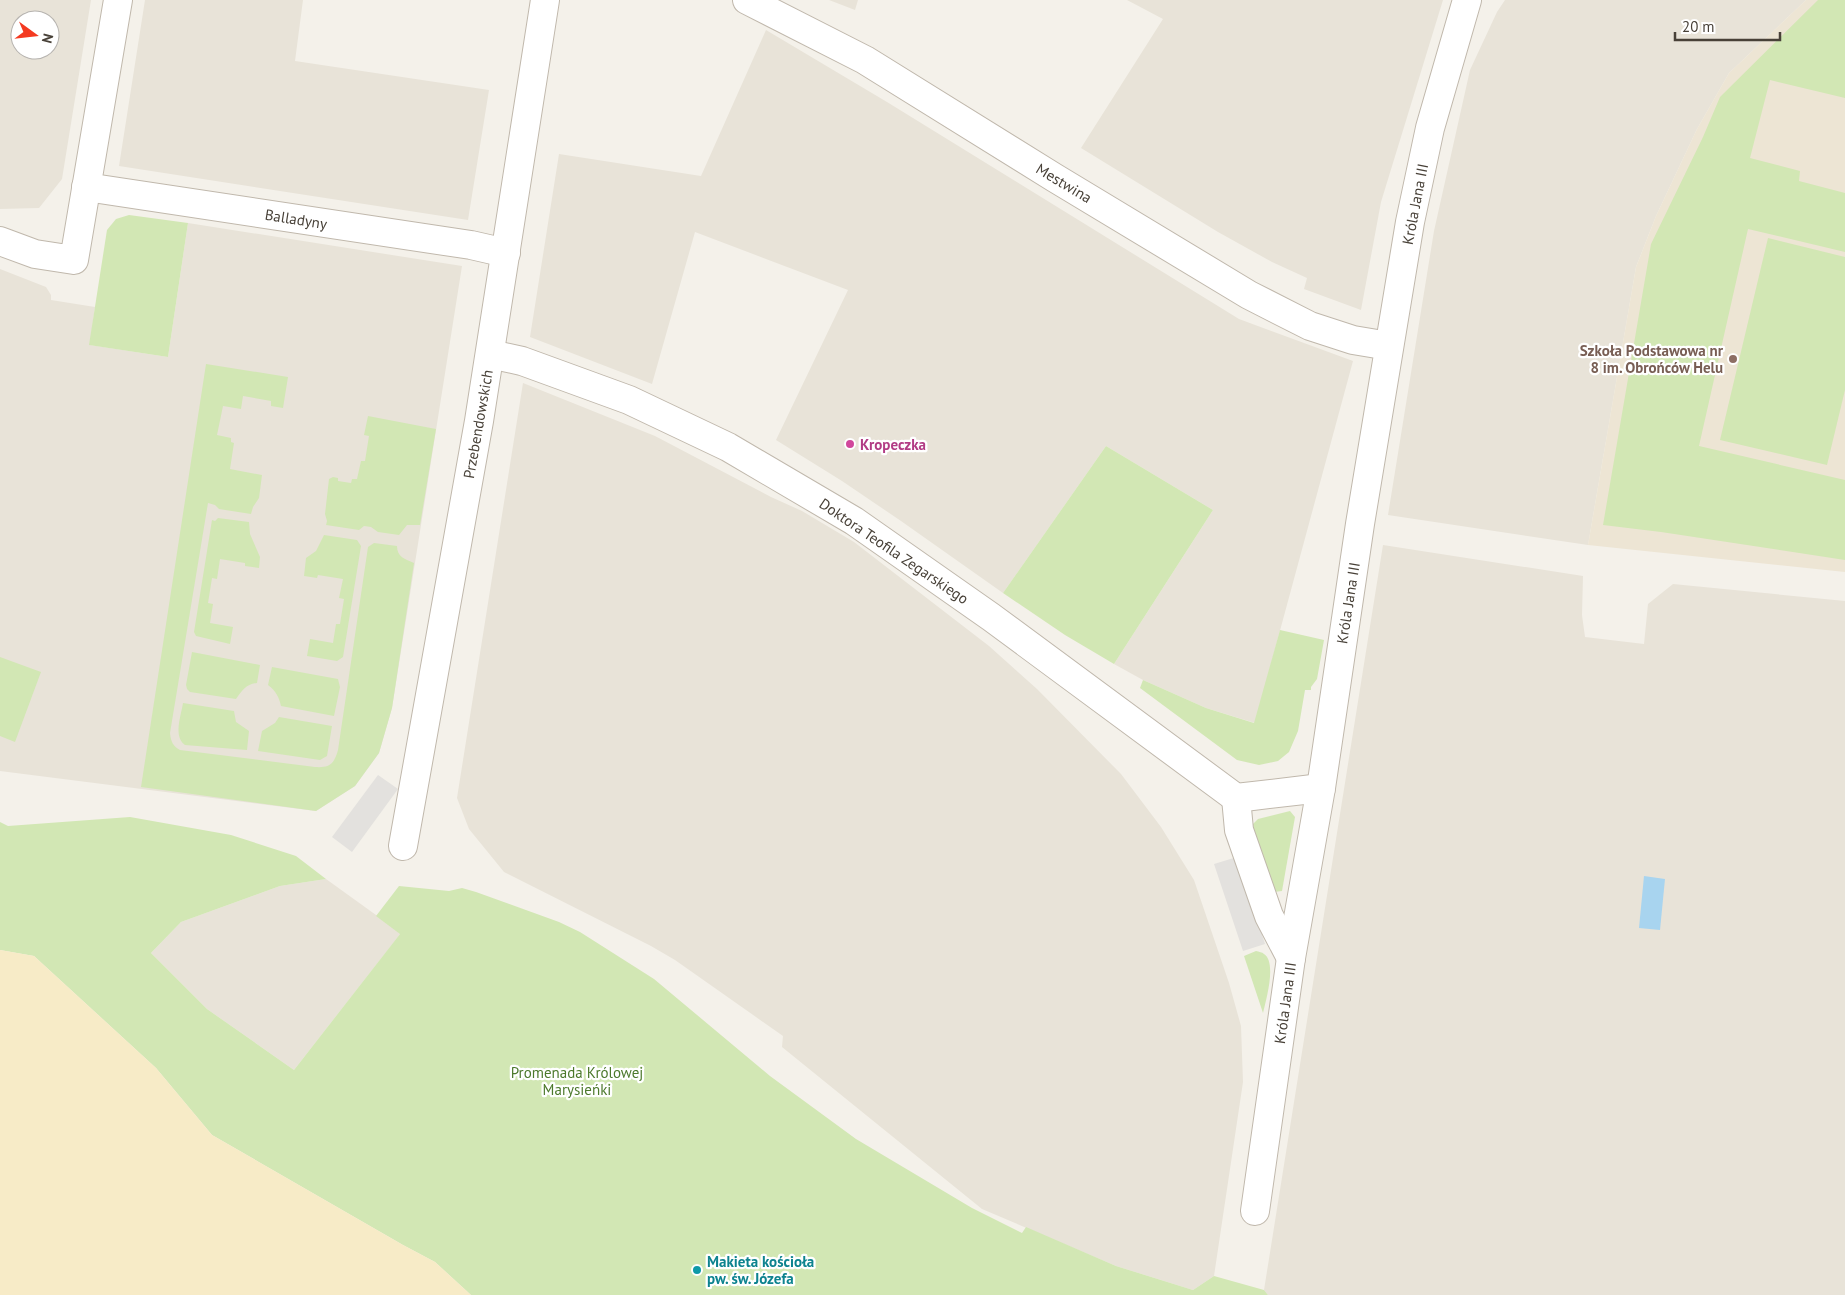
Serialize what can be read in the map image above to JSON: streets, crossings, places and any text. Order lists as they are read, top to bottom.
{
  "streets": {
    "street": [
      "Mestwina",
      "Króla Jana III",
      "Balladyny",
      "Przebendowskich",
      "Doktora Teofila Zegarskiego"
    ]
  },
  "crossings": [
    ["Mestwina", "Króla Jana III"],
    ["Balladyny", "Przebendowskich"],
    ["Przebendowskich", "Doktora Teofila Zegarskiego"]
  ],
  "parks": ["Promenada Królowej Marysieńki"],
  "places": ["Szkoła Podstawowa nr 8 im. Obrońców Helu", "Kropeczka", "Makieta kościoła pw. św. Józefa"],
  "scale_bar": "20 m",
  "north": "right"
}
